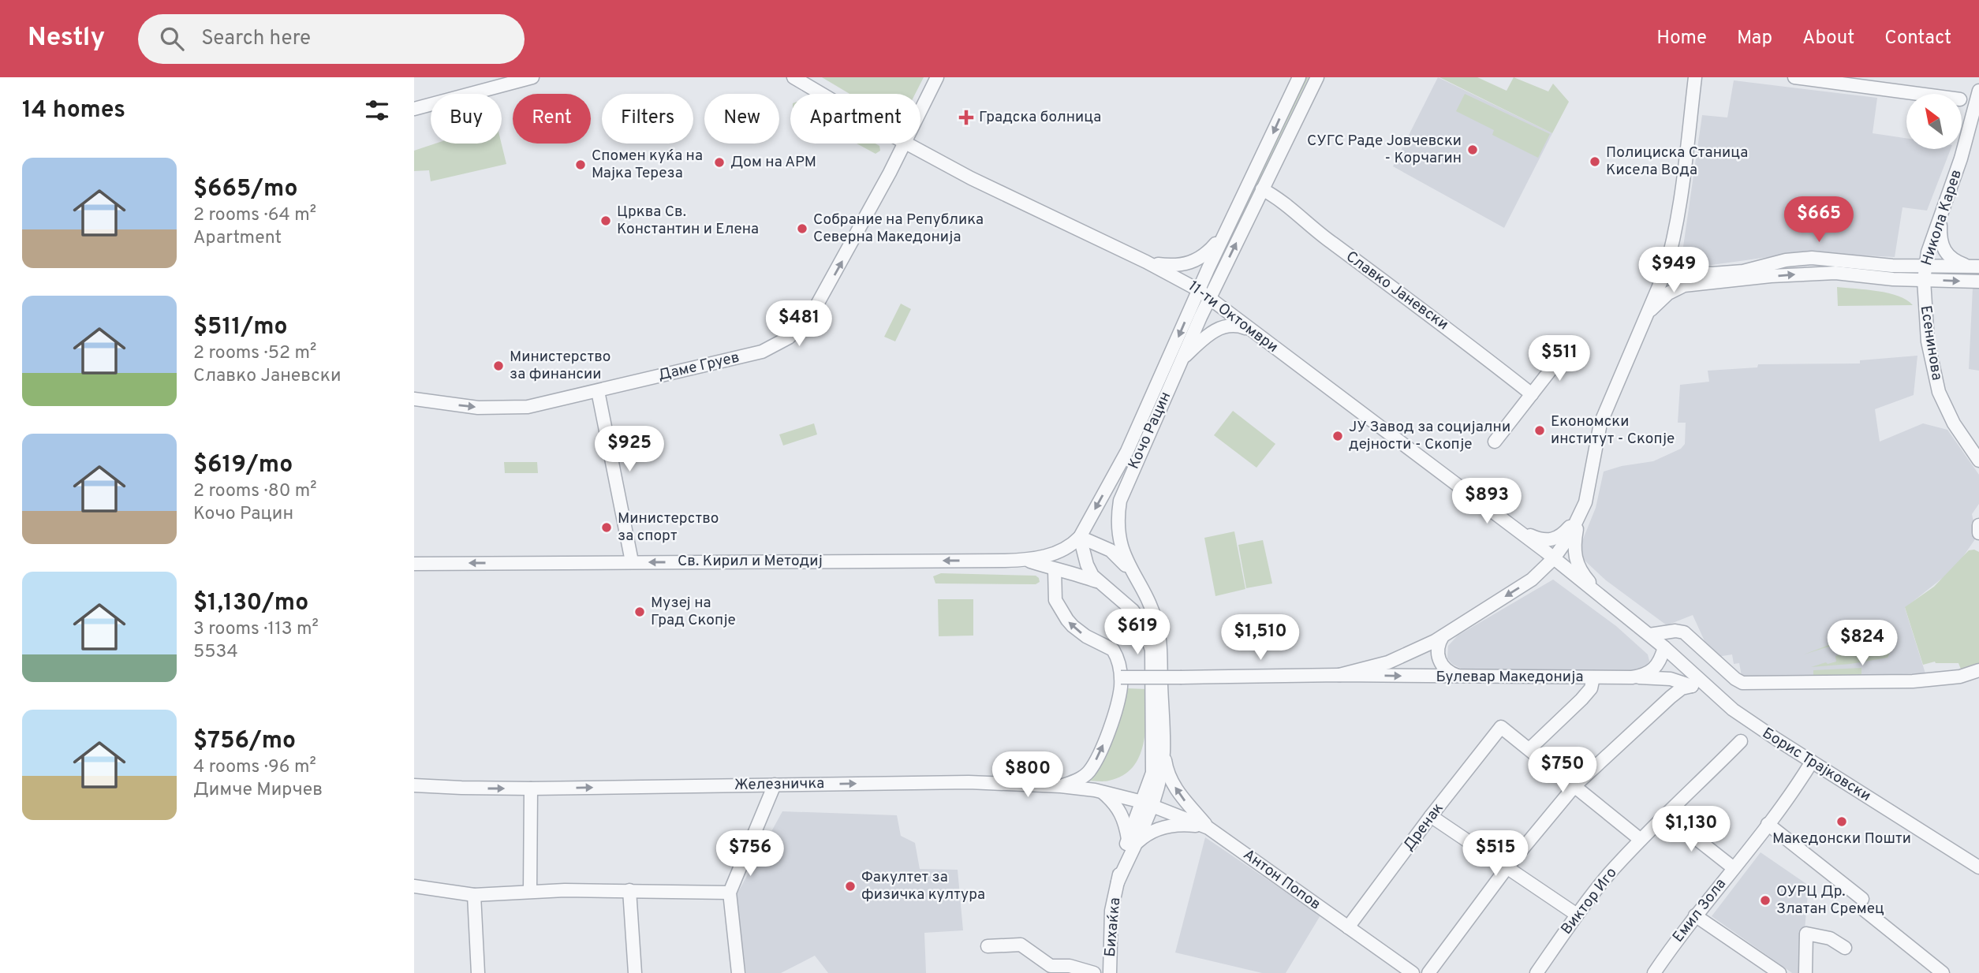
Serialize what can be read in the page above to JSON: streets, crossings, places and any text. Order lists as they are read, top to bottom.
{
  "streets": {
    "street": [
      "Никола Карев",
      "Славко Јаневски",
      "11-ти Октомври",
      "Есенинова",
      "Даме Груев",
      "Кочо Рацин",
      "Св. Кирил и Методиј",
      "Булевар Македонија",
      "Борис Трајковски",
      "Железничка",
      "Дренак",
      "Антон Попов",
      "Виктор Иго",
      "Емил Зола",
      "Бихаќка"
    ]
  },
  "crossings": [
    ["Никола Карев", "Есенинова"],
    ["Славко Јаневски", "Кочо Рацин"],
    ["11-ти Октомври", "Кочо Рацин"],
    ["11-ти Октомври", "Булевар Македонија"],
    ["Кочо Рацин", "Св. Кирил и Методиј"],
    ["Кочо Рацин", "Железничка"],
    ["Кочо Рацин", "Антон Попов"],
    ["Кочо Рацин", "Бихаќка"],
    ["Булевар Македонија", "Борис Трајковски"],
    ["Борис Трајковски", "Емил Зола"],
    ["Железничка", "Антон Попов"],
    ["Железничка", "Бихаќка"],
    ["Дренак", "Антон Попов"],
    ["Антон Попов", "Бихаќка"]
  ],
  "one_way": ["Даме Груев", "Св. Кирил и Методиј"],
  "places": {
    "health": ["Градска болница"],
    "other": [
      "СУГС Раде Јовчевски - Корчагин",
      "Полициска Станица Кисела Вода",
      "Дом на АРМ",
      "Спомен куќа на Мајка Тереза",
      "Црква Св. Константин и Елена",
      "Собрание на Република Северна Македонија",
      "Министерство за финансии",
      "Економски институт - Скопје",
      "ЈУ Завод за социјални дејности - Скопје",
      "Министерство за спорт",
      "Музеј на Град Скопје",
      "Македонски Пошти",
      "Факултет за физичка култура",
      "ОУРЦ Др. Златан Сремец"
    ]
  },
  "north": "top left",
  "page": {
    "header": "Nestly",
    "search": "Search here",
    "nav": [
      "Home",
      "Map",
      "About",
      "Contact"
    ],
    "heading": "14 homes",
    "chip": [
      "Buy",
      "Rent",
      "Filters",
      "New",
      "Apartment"
    ],
    "list": [
      {
        "name": "$665/mo",
        "note": "2 rooms · 64 m² · Apartment"
      },
      {
        "name": "$511/mo",
        "note": "2 rooms · 52 m² · Славко Јаневски"
      },
      {
        "name": "$619/mo",
        "note": "2 rooms · 80 m² · Кочо Рацин"
      },
      {
        "name": "$1,130/mo",
        "note": "3 rooms · 113 m² · 5534"
      },
      {
        "name": "$756/mo",
        "note": "4 rooms · 96 m² · Димче Мирчев"
      }
    ],
    "price": [
      "$665",
      "$949",
      "$481",
      "$511",
      "$925",
      "$893",
      "$619",
      "$1,510",
      "$824",
      "$750",
      "$800",
      "$1,130",
      "$756",
      "$515"
    ]
  }
}
